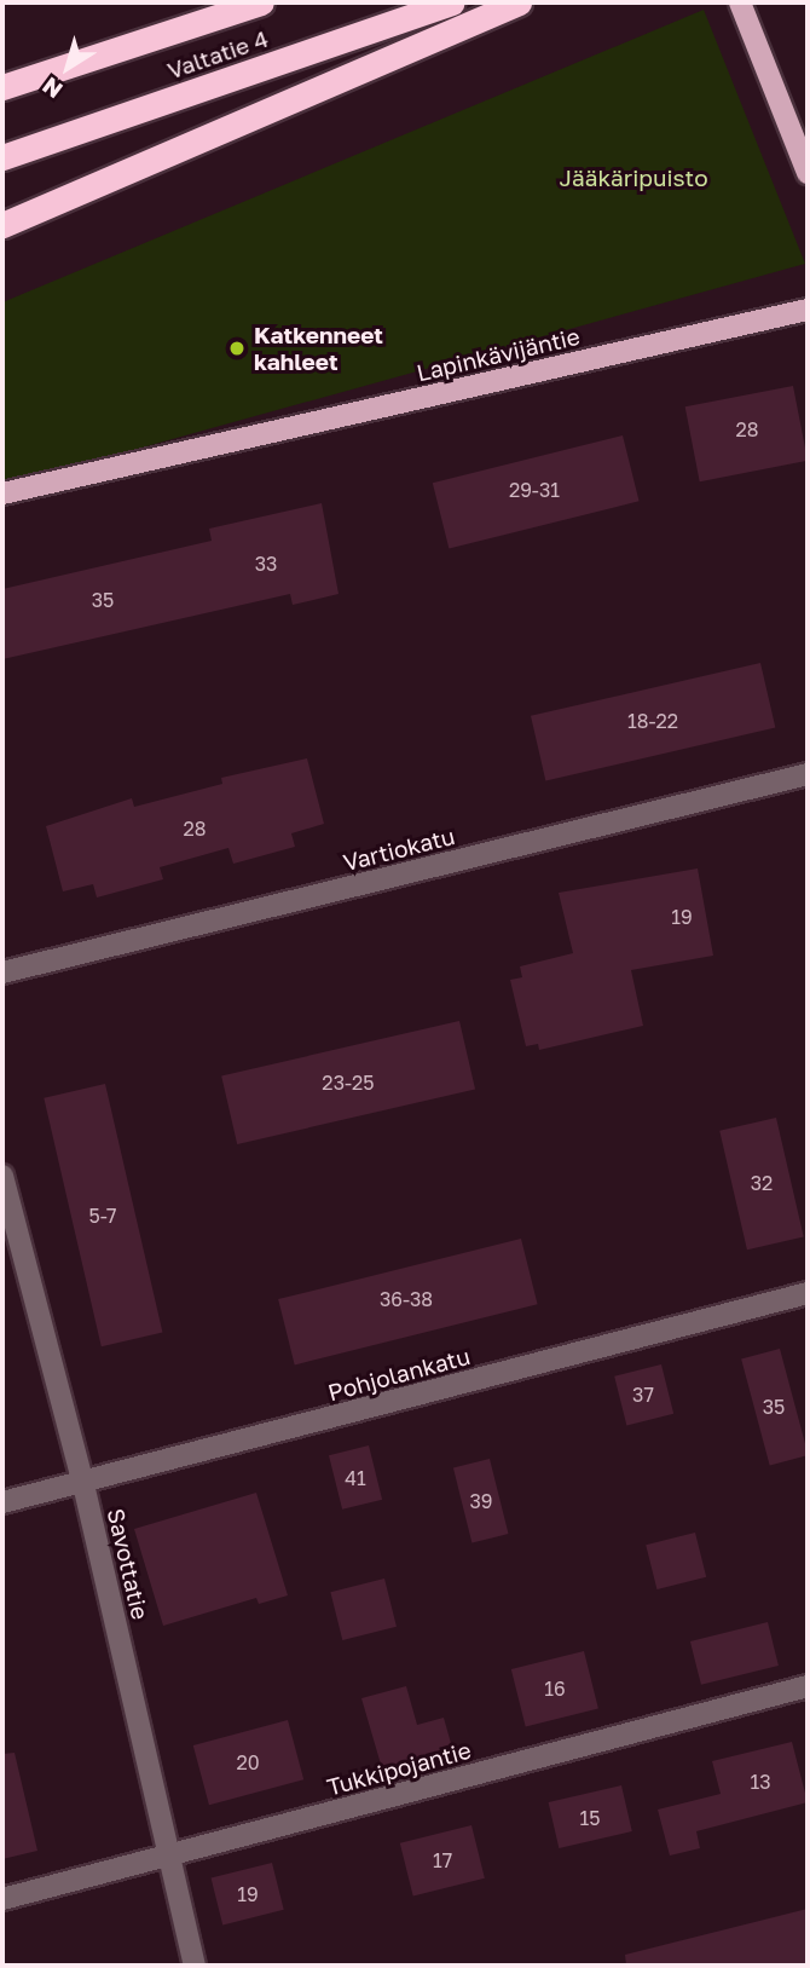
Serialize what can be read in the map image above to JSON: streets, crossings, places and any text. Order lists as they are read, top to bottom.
{
  "streets": {
    "highway": ["Valtatie 4"],
    "main road": ["Lapinkävijäntie"],
    "street": [
      "Vartiokatu",
      "Pohjolankatu",
      "Savottatie",
      "Tukkipojantie"
    ]
  },
  "crossings": [
    ["Pohjolankatu", "Savottatie"],
    ["Savottatie", "Tukkipojantie"]
  ],
  "parks": ["Jääkäripuisto"],
  "places": ["Katkenneet kahleet"],
  "house_numbers": [
    "28",
    "29-31",
    "33",
    "35",
    "18-22",
    "28",
    "19",
    "23-25",
    "32",
    "5-7",
    "36-38",
    "37",
    "35",
    "41",
    "39",
    "16",
    "20",
    "13",
    "15",
    "17",
    "19"
  ],
  "north": "bottom left"
}
